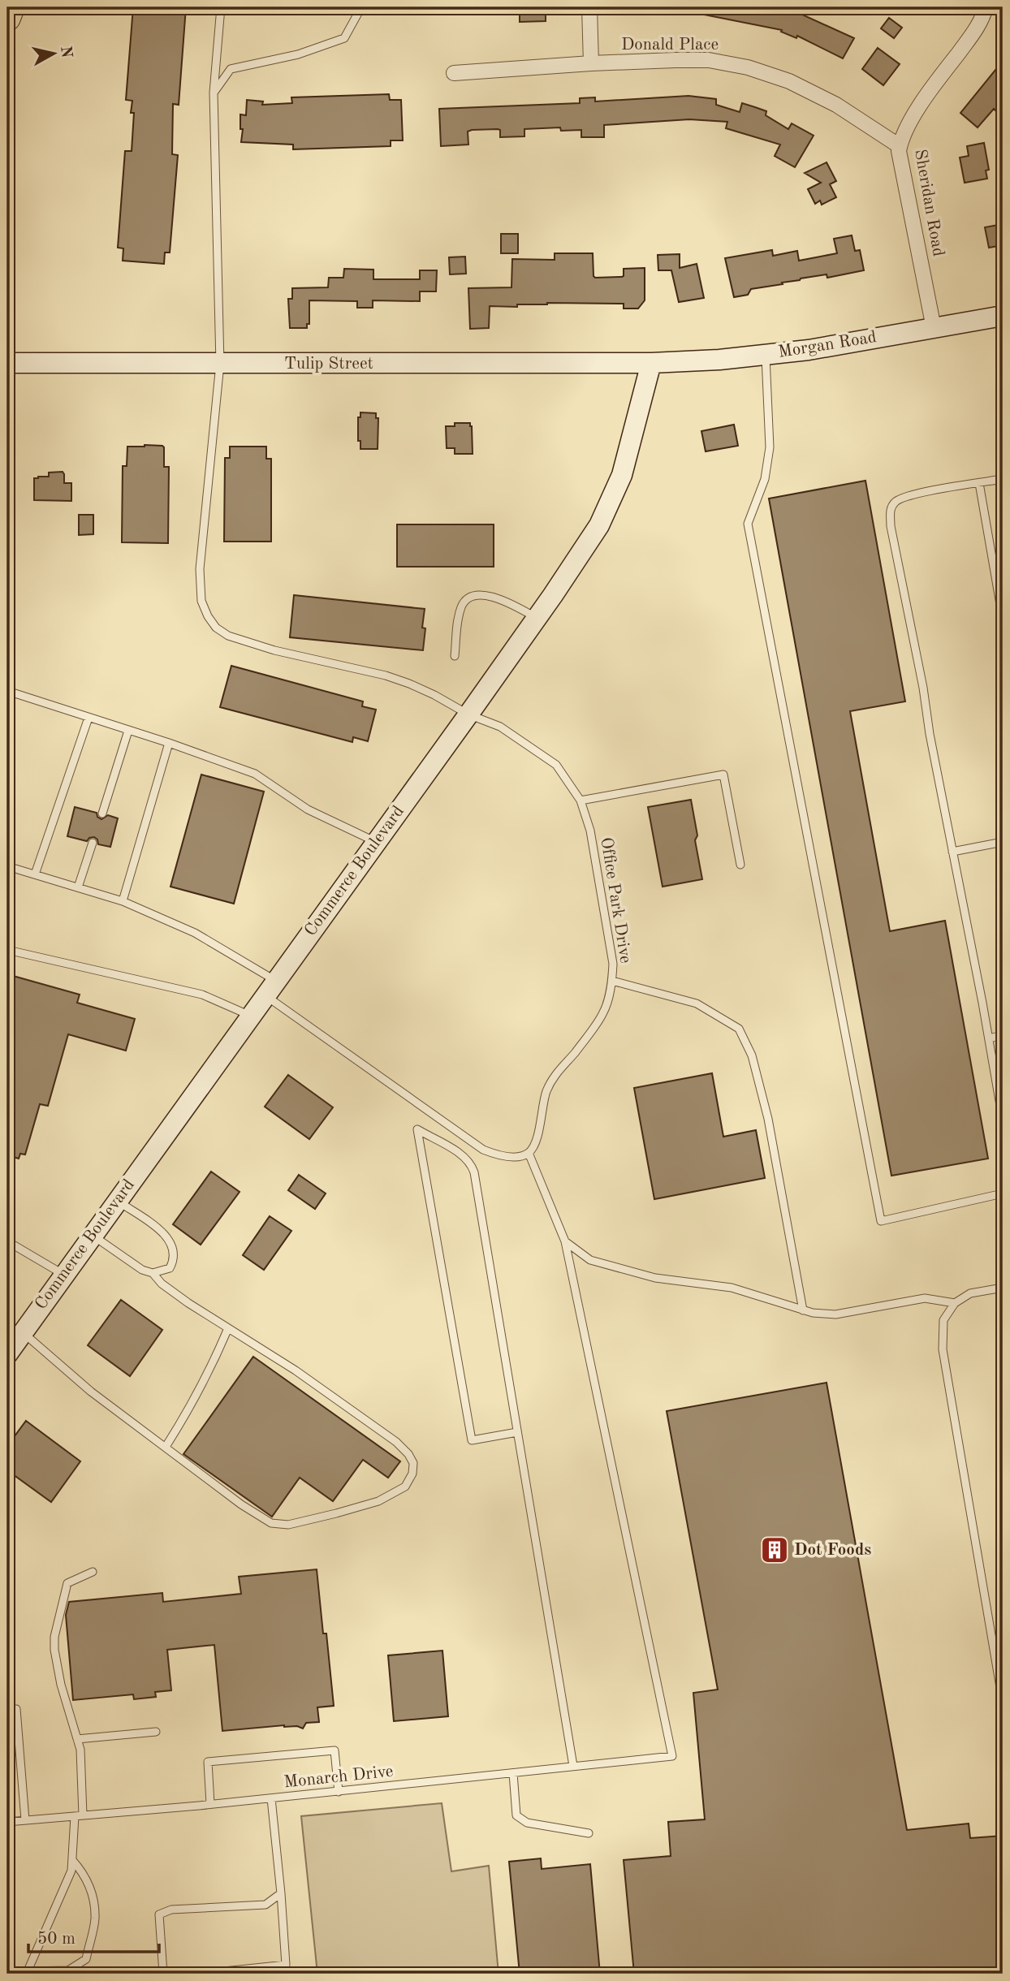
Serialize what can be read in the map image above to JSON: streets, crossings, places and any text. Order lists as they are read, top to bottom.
{
  "streets": {
    "street": [
      "Donald Place",
      "Sheridan Road",
      "Morgan Road",
      "Tulip Street",
      "Commerce Boulevard"
    ],
    "lane": ["Office Park Drive", "Monarch Drive"]
  },
  "crossings": [
    ["Donald Place", "Sheridan Road"],
    ["Sheridan Road", "Morgan Road"],
    ["Morgan Road", "Tulip Street"],
    ["Morgan Road", "Commerce Boulevard"],
    ["Tulip Street", "Commerce Boulevard"],
    ["Tulip Street", "Office Park Drive"],
    ["Commerce Boulevard", "Office Park Drive"]
  ],
  "places": {
    "building": ["Dot Foods"]
  },
  "scale_bar": "50 m",
  "north": "right"
}
